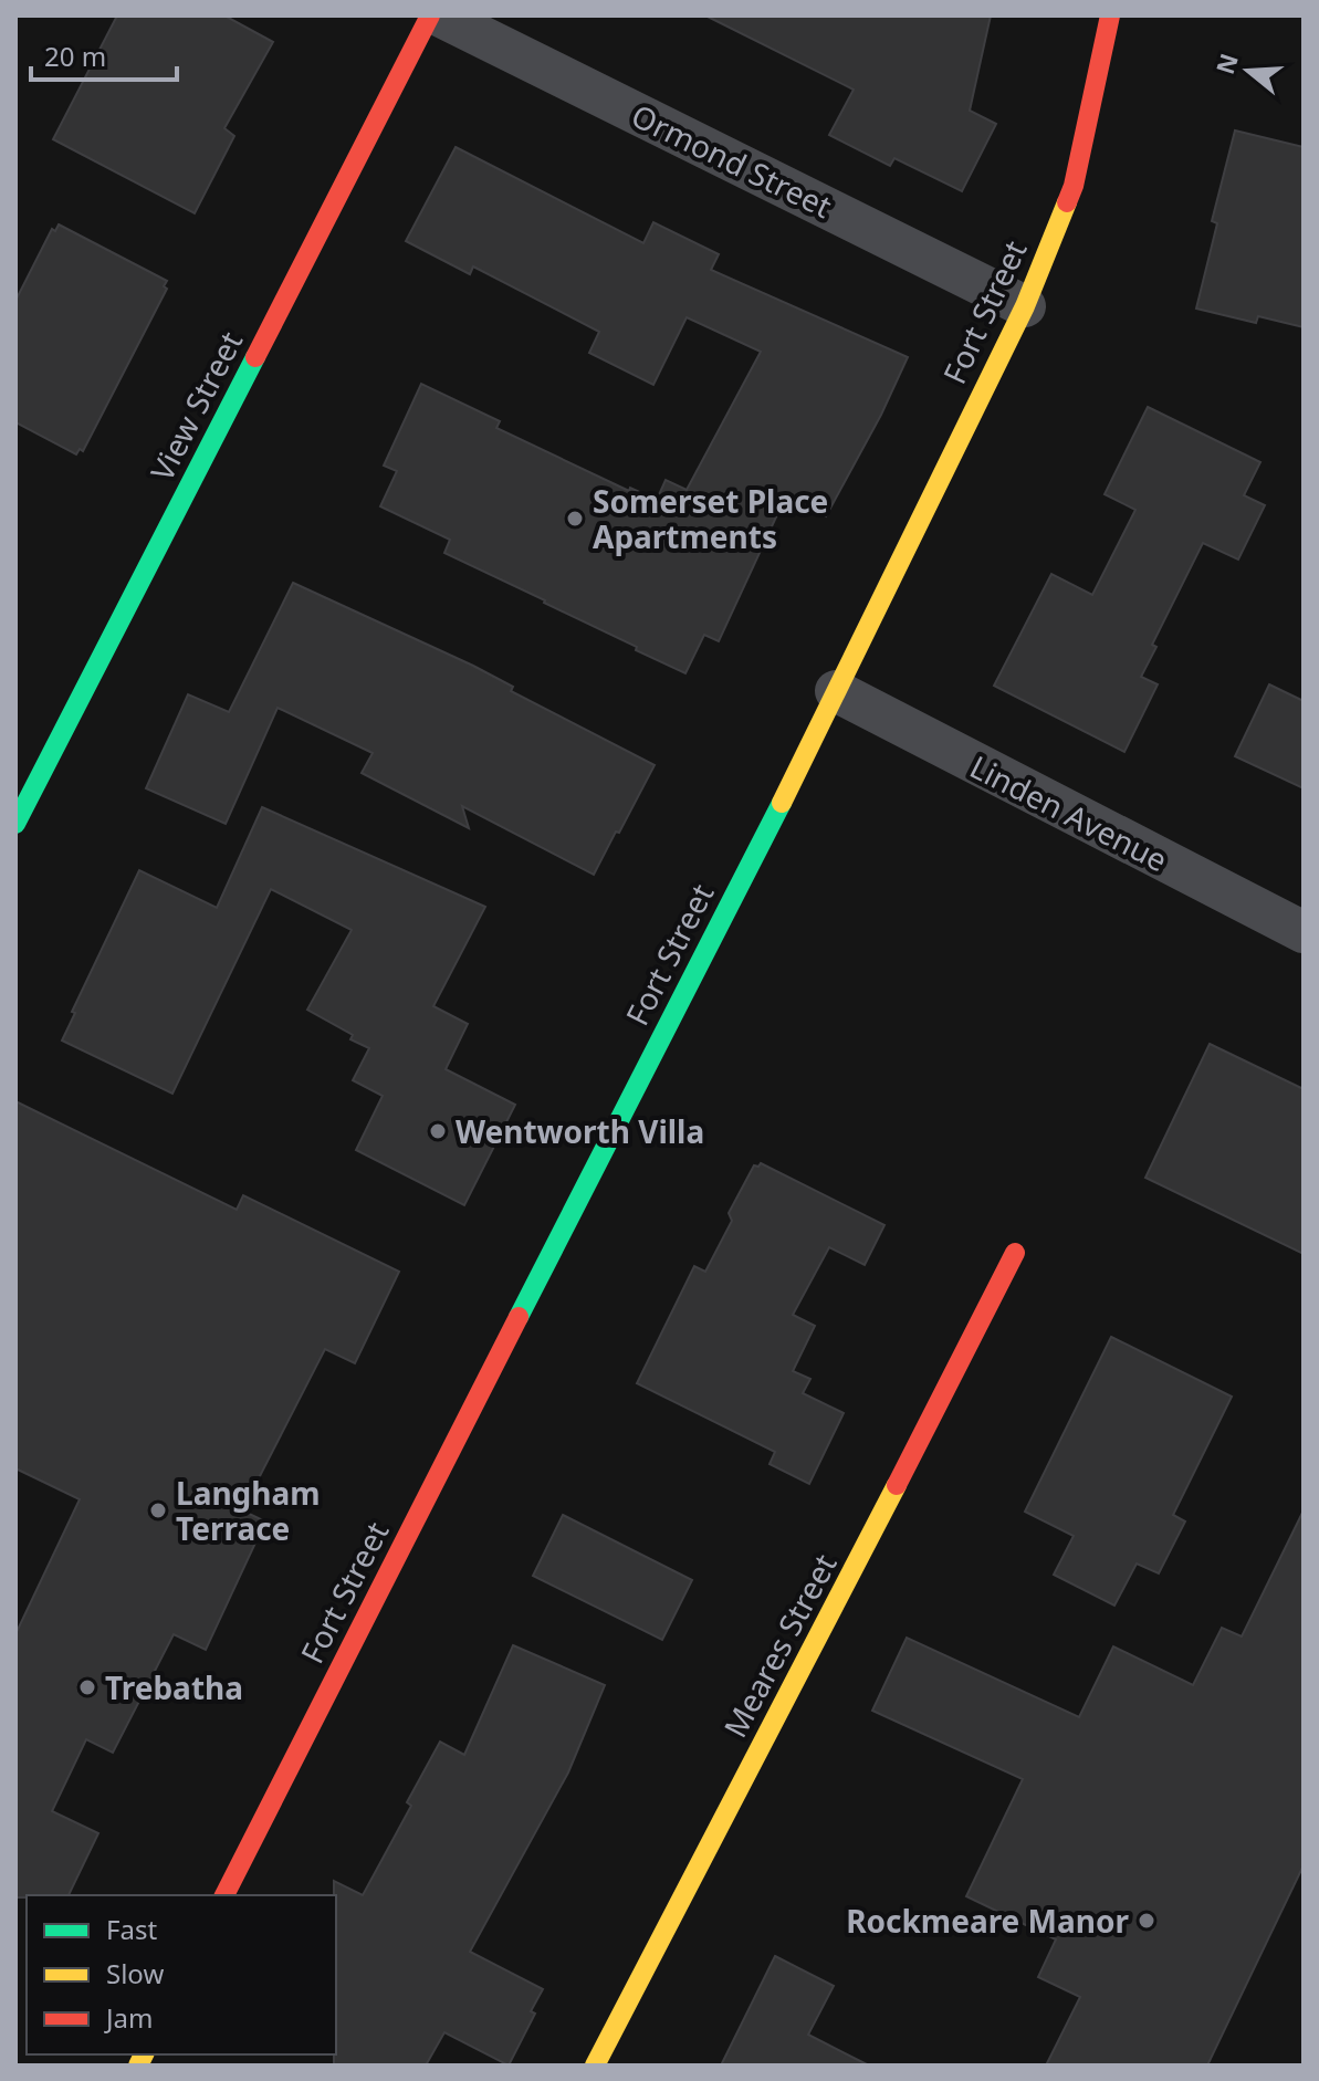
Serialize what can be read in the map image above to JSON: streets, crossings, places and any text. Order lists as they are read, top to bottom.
{
  "streets": {
    "main road": ["Fort Street", "View Street", "Meares Street"],
    "street": ["Ormond Street", "Linden Avenue"]
  },
  "crossings": [
    ["Ormond Street", "Fort Street"],
    ["Fort Street", "Linden Avenue"]
  ],
  "places": [
    "Somerset Place Apartments",
    "Wentworth Villa",
    "Langham Terrace",
    "Trebatha",
    "Rockmeare Manor"
  ],
  "legend": ["Fast", "Slow", "Jam"],
  "scale_bar": "20 m",
  "north": "left"
}
